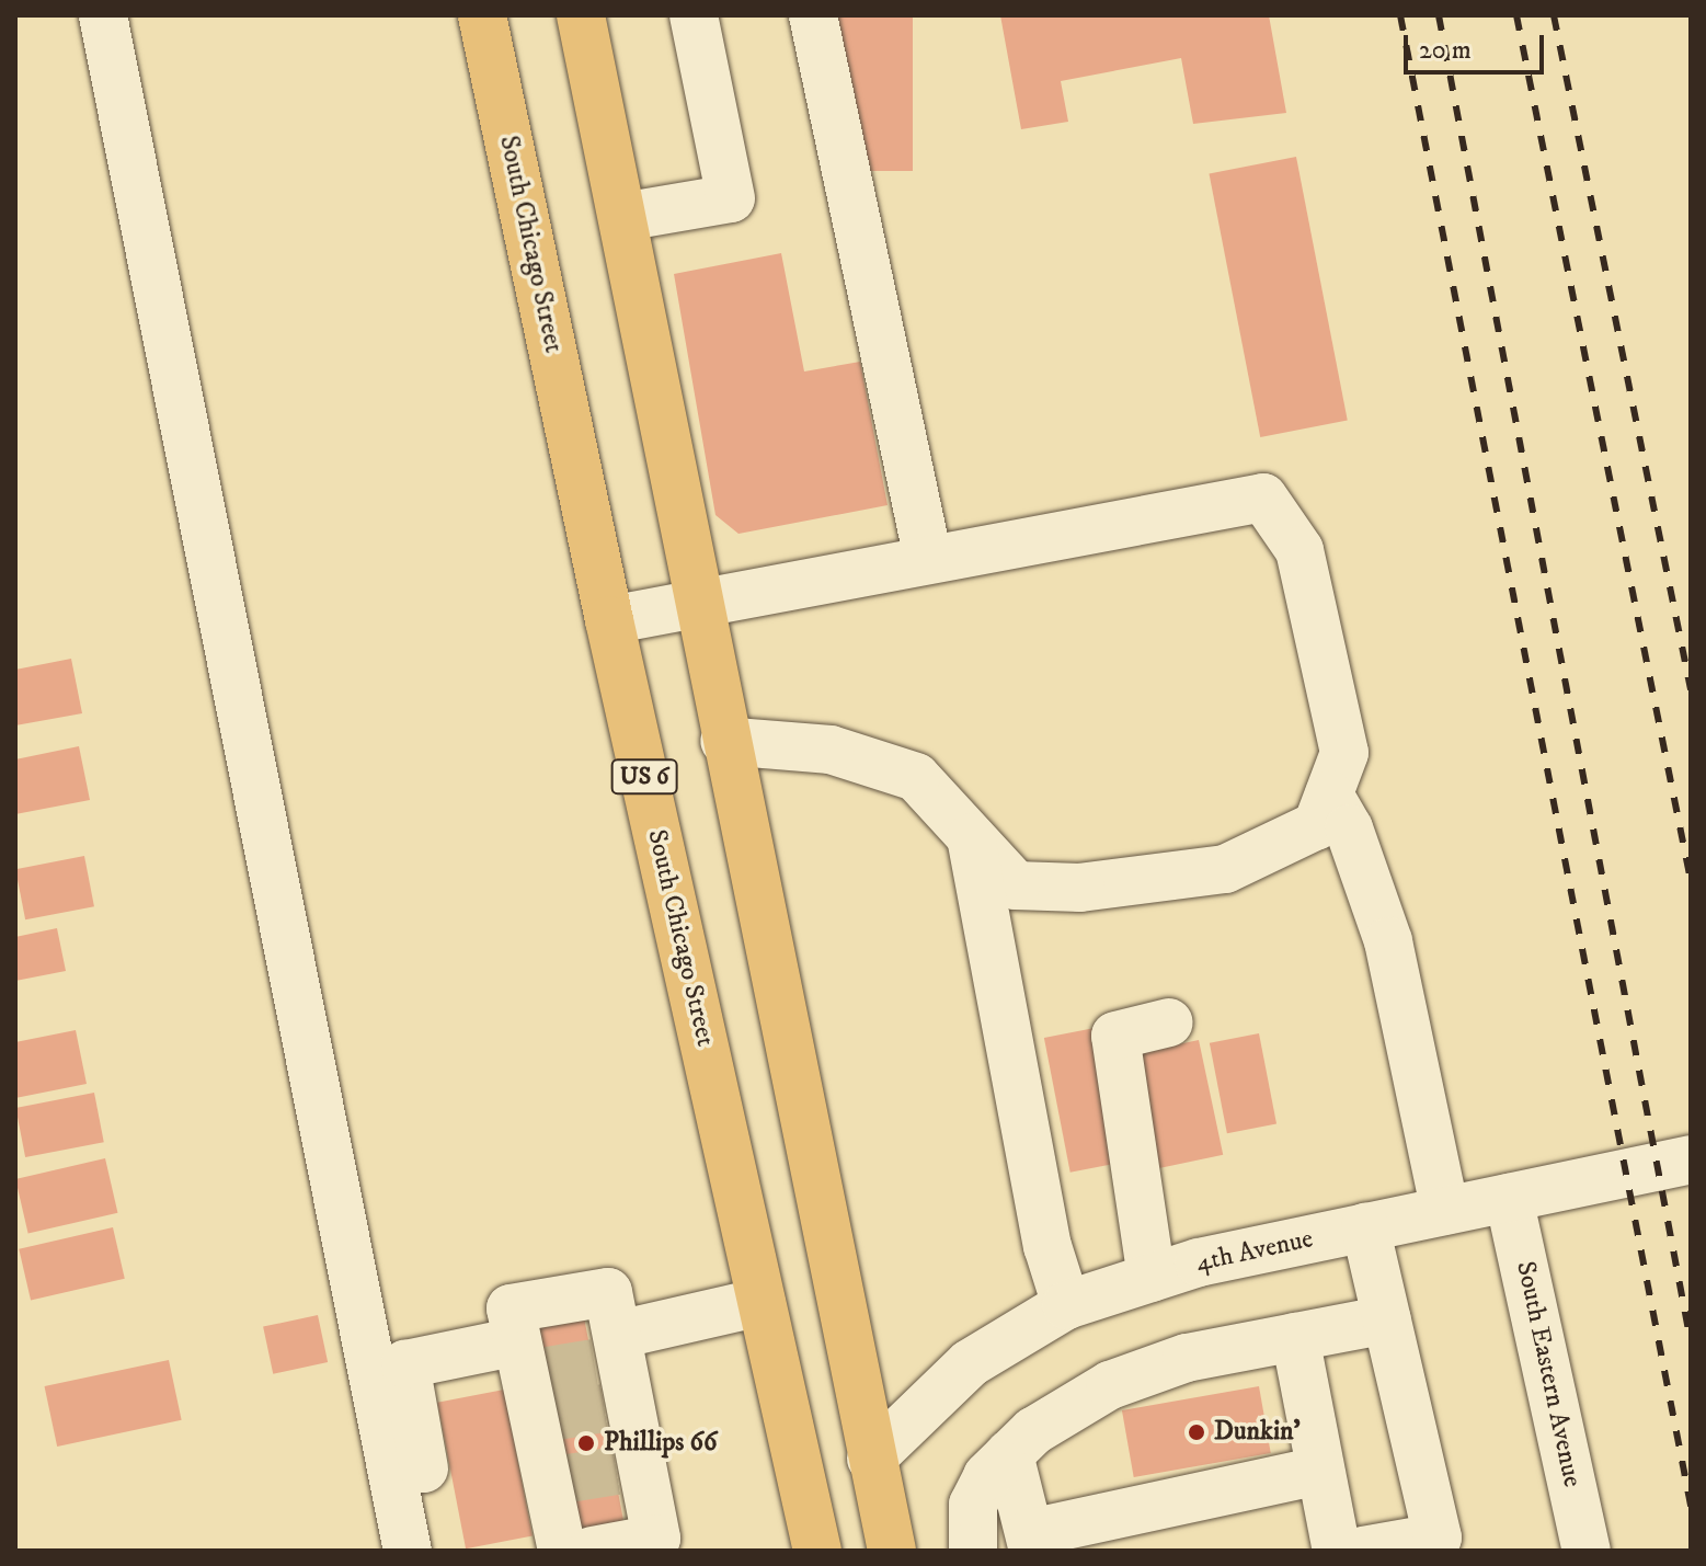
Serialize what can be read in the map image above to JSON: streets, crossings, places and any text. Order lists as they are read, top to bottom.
{
  "streets": {
    "main road": ["South Chicago Street", "US 6"],
    "street": ["4th Avenue", "South Eastern Avenue"]
  },
  "crossings": [
    ["South Chicago Street", "US 6"],
    ["US 6", "4th Avenue"],
    ["4th Avenue", "South Eastern Avenue"]
  ],
  "places": ["Dunkin'", "Phillips 66"],
  "scale_bar": "20 m"
}
